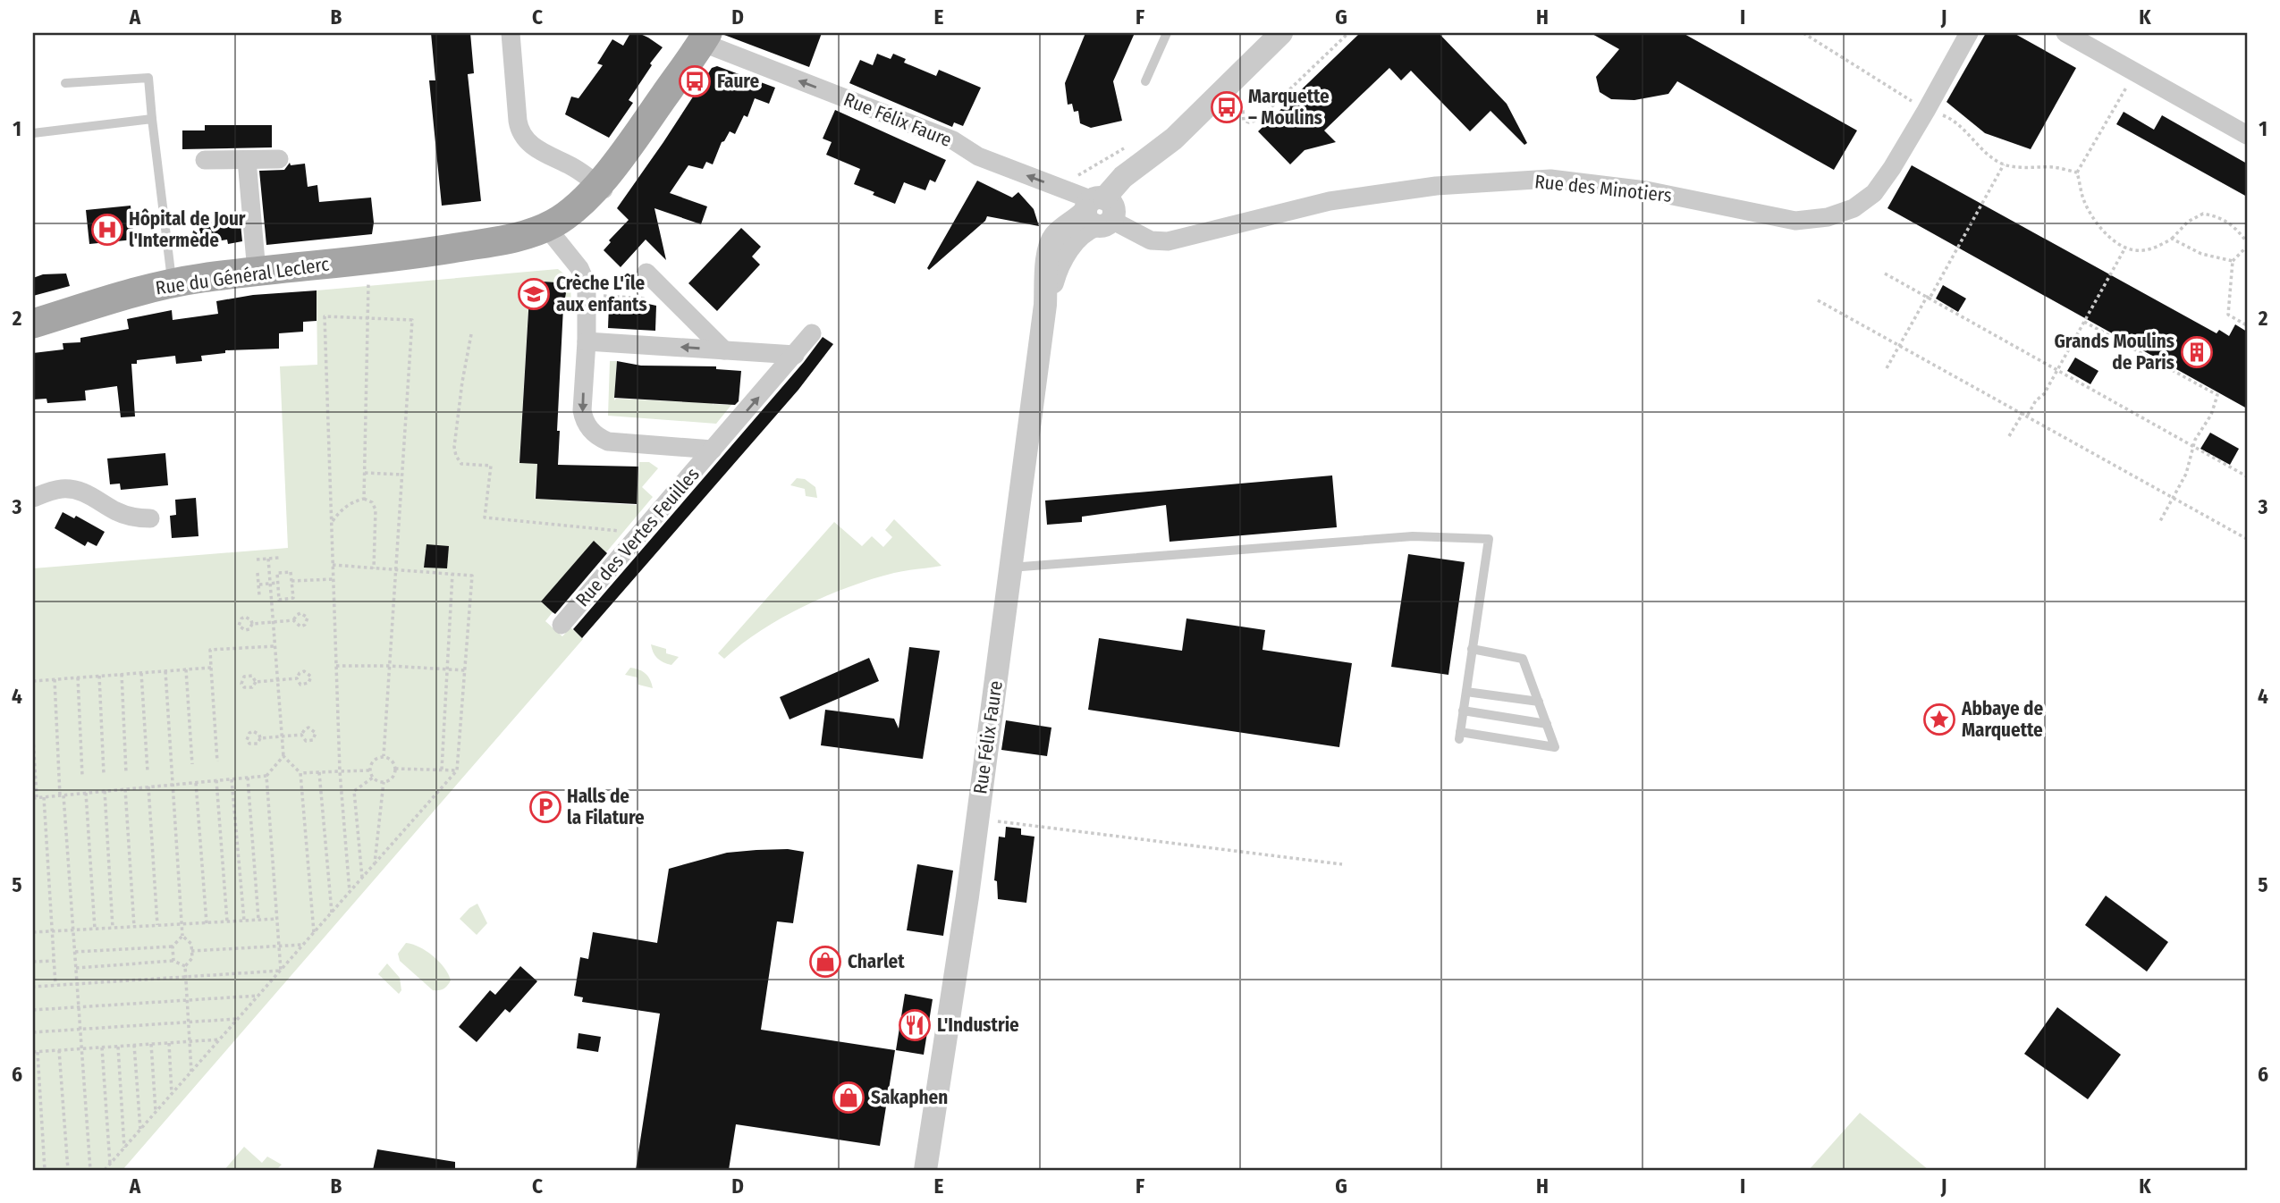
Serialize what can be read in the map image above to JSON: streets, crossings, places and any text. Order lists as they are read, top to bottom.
{
  "streets": {
    "main road": ["Rue du Général Leclerc"],
    "street": ["Rue Félix Faure", "Rue des Minotiers", "Rue des Vertes Feuilles"]
  },
  "crossings": [
    ["Rue Félix Faure", "Rue des Minotiers"],
    ["Rue Félix Faure", "Rue du Général Leclerc"],
    ["Rue du Général Leclerc", "Rue des Vertes Feuilles"]
  ],
  "places": {
    "bus stop": ["Faure", "Marquette – Moulins"],
    "hospital": ["Hôpital de Jour l'Intermède"],
    "school or university": ["Crèche L'île aux enfants"],
    "building": ["Grands Moulins de Paris"],
    "place": ["Abbaye de Marquette"],
    "parking": ["Halls de la Filature"],
    "shop": ["Charlet", "Sakaphen"],
    "restaurant": ["L'Industrie"]
  },
  "grid": {
    "columns": [
      "A",
      "B",
      "C",
      "D",
      "E",
      "F",
      "G",
      "H",
      "I",
      "J",
      "K"
    ],
    "rows": [
      "1",
      "2",
      "3",
      "4",
      "5",
      "6"
    ]
  }
}
